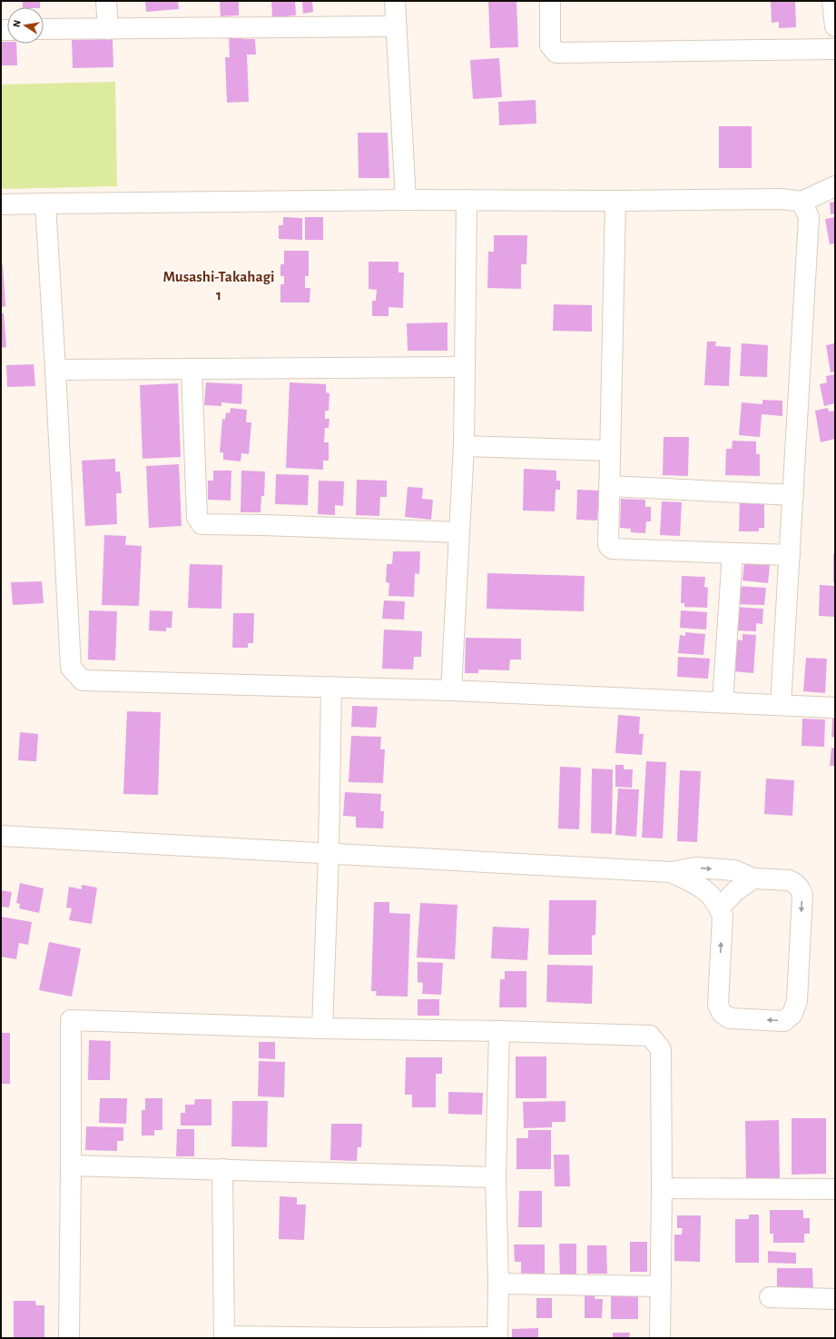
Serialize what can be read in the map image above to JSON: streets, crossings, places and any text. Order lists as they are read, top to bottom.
{
  "districts": ["Musashi-Takahagi 1"],
  "north": "left"
}
